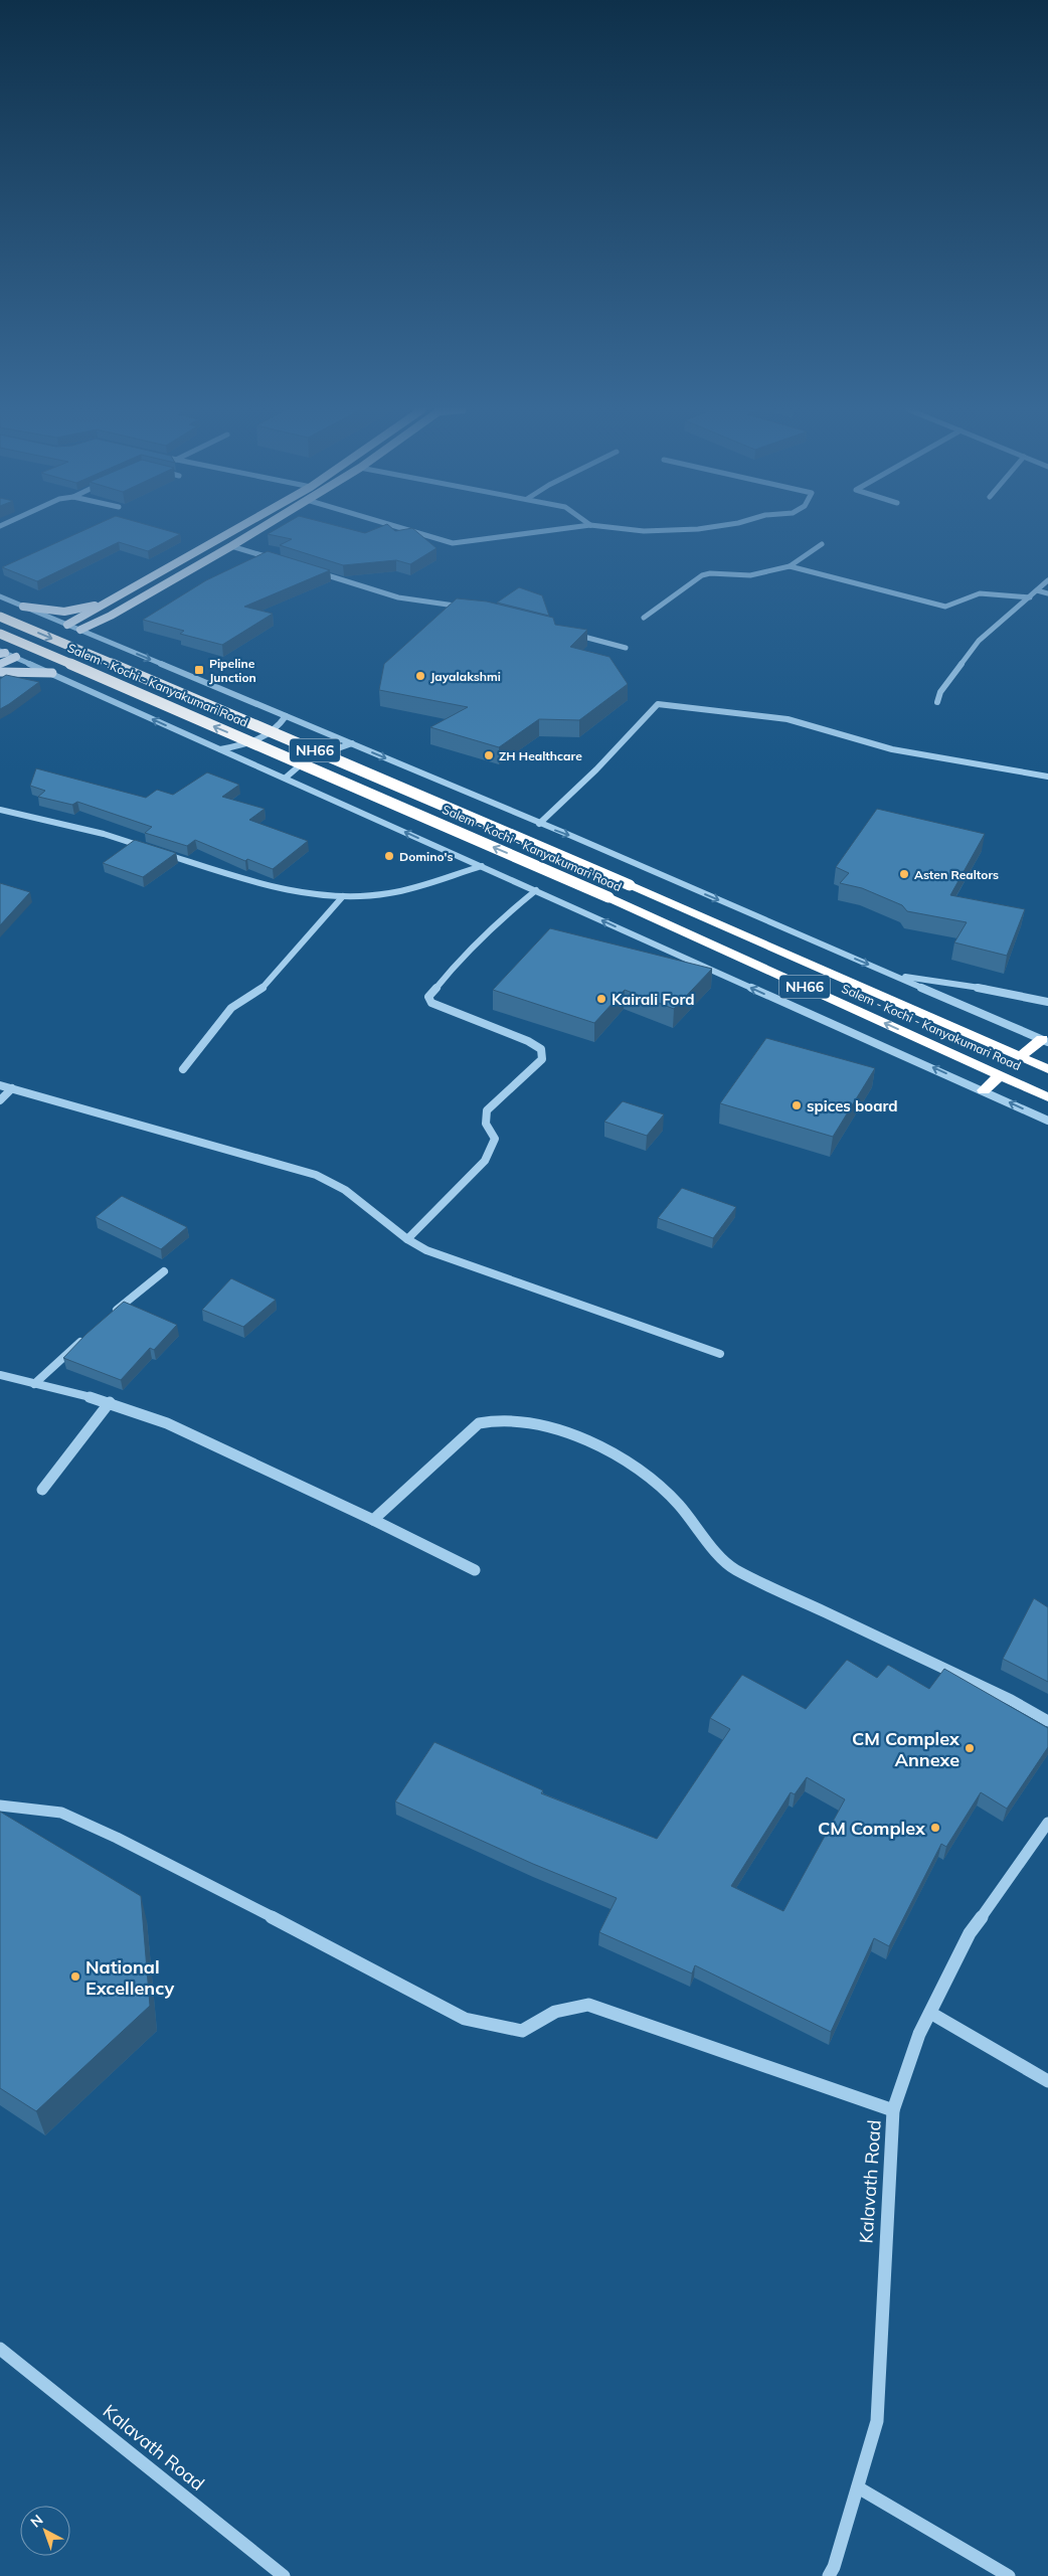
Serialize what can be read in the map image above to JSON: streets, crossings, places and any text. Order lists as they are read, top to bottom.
{
  "streets": {
    "highway": ["Salem - Kochi - Kanyakumari Road", "NH66"],
    "street": ["Kalavath Road"]
  },
  "places": {
    "transit": ["Pipeline Junction"],
    "other": [
      "Jayalakshmi",
      "ZH Healthcare",
      "Domino's",
      "Asten Realtors",
      "Kairali Ford",
      "spices board",
      "CM Complex Annexe",
      "CM Complex",
      "National Excellency"
    ]
  },
  "north": "top left"
}
